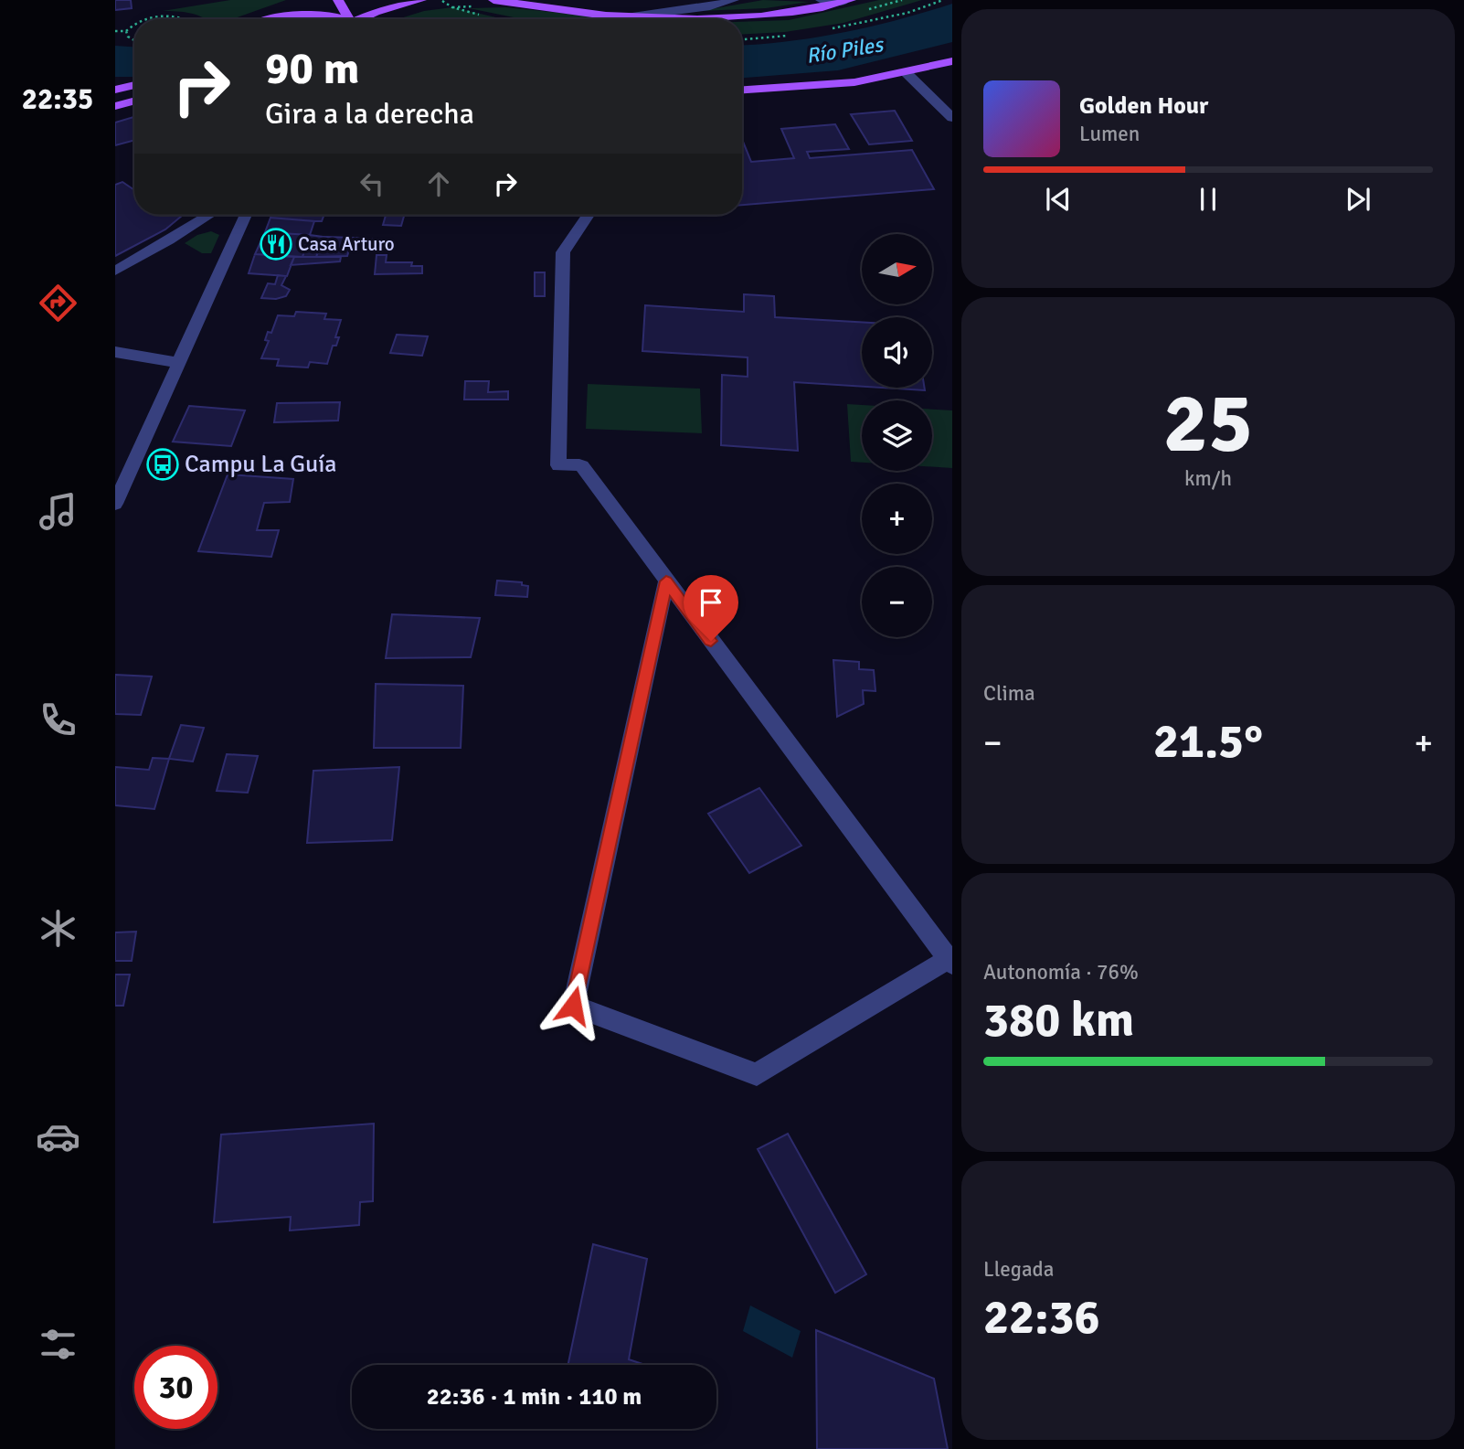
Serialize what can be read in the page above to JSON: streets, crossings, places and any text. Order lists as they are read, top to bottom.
{
  "water": ["Río Piles"],
  "places": {
    "restaurant": ["Casa Arturo"],
    "bus stop": ["Campu La Guía"]
  },
  "north": "right",
  "page": {
    "tabs": "22:35",
    "turn": ["90 m", "Gira a la derecha"],
    "song": ["Golden Hour", "Lumen"],
    "map_buttons": ["+", "−"],
    "tile": [
      ["25", "km/h"],
      "Clima",
      ["Autonomía · 76%", "380 km"],
      ["Llegada", "22:36"]
    ],
    "heat": ["−", "21.5°", "+"],
    "limit": "30",
    "trip": "22:36 · 1 min · 110 m"
  }
}
